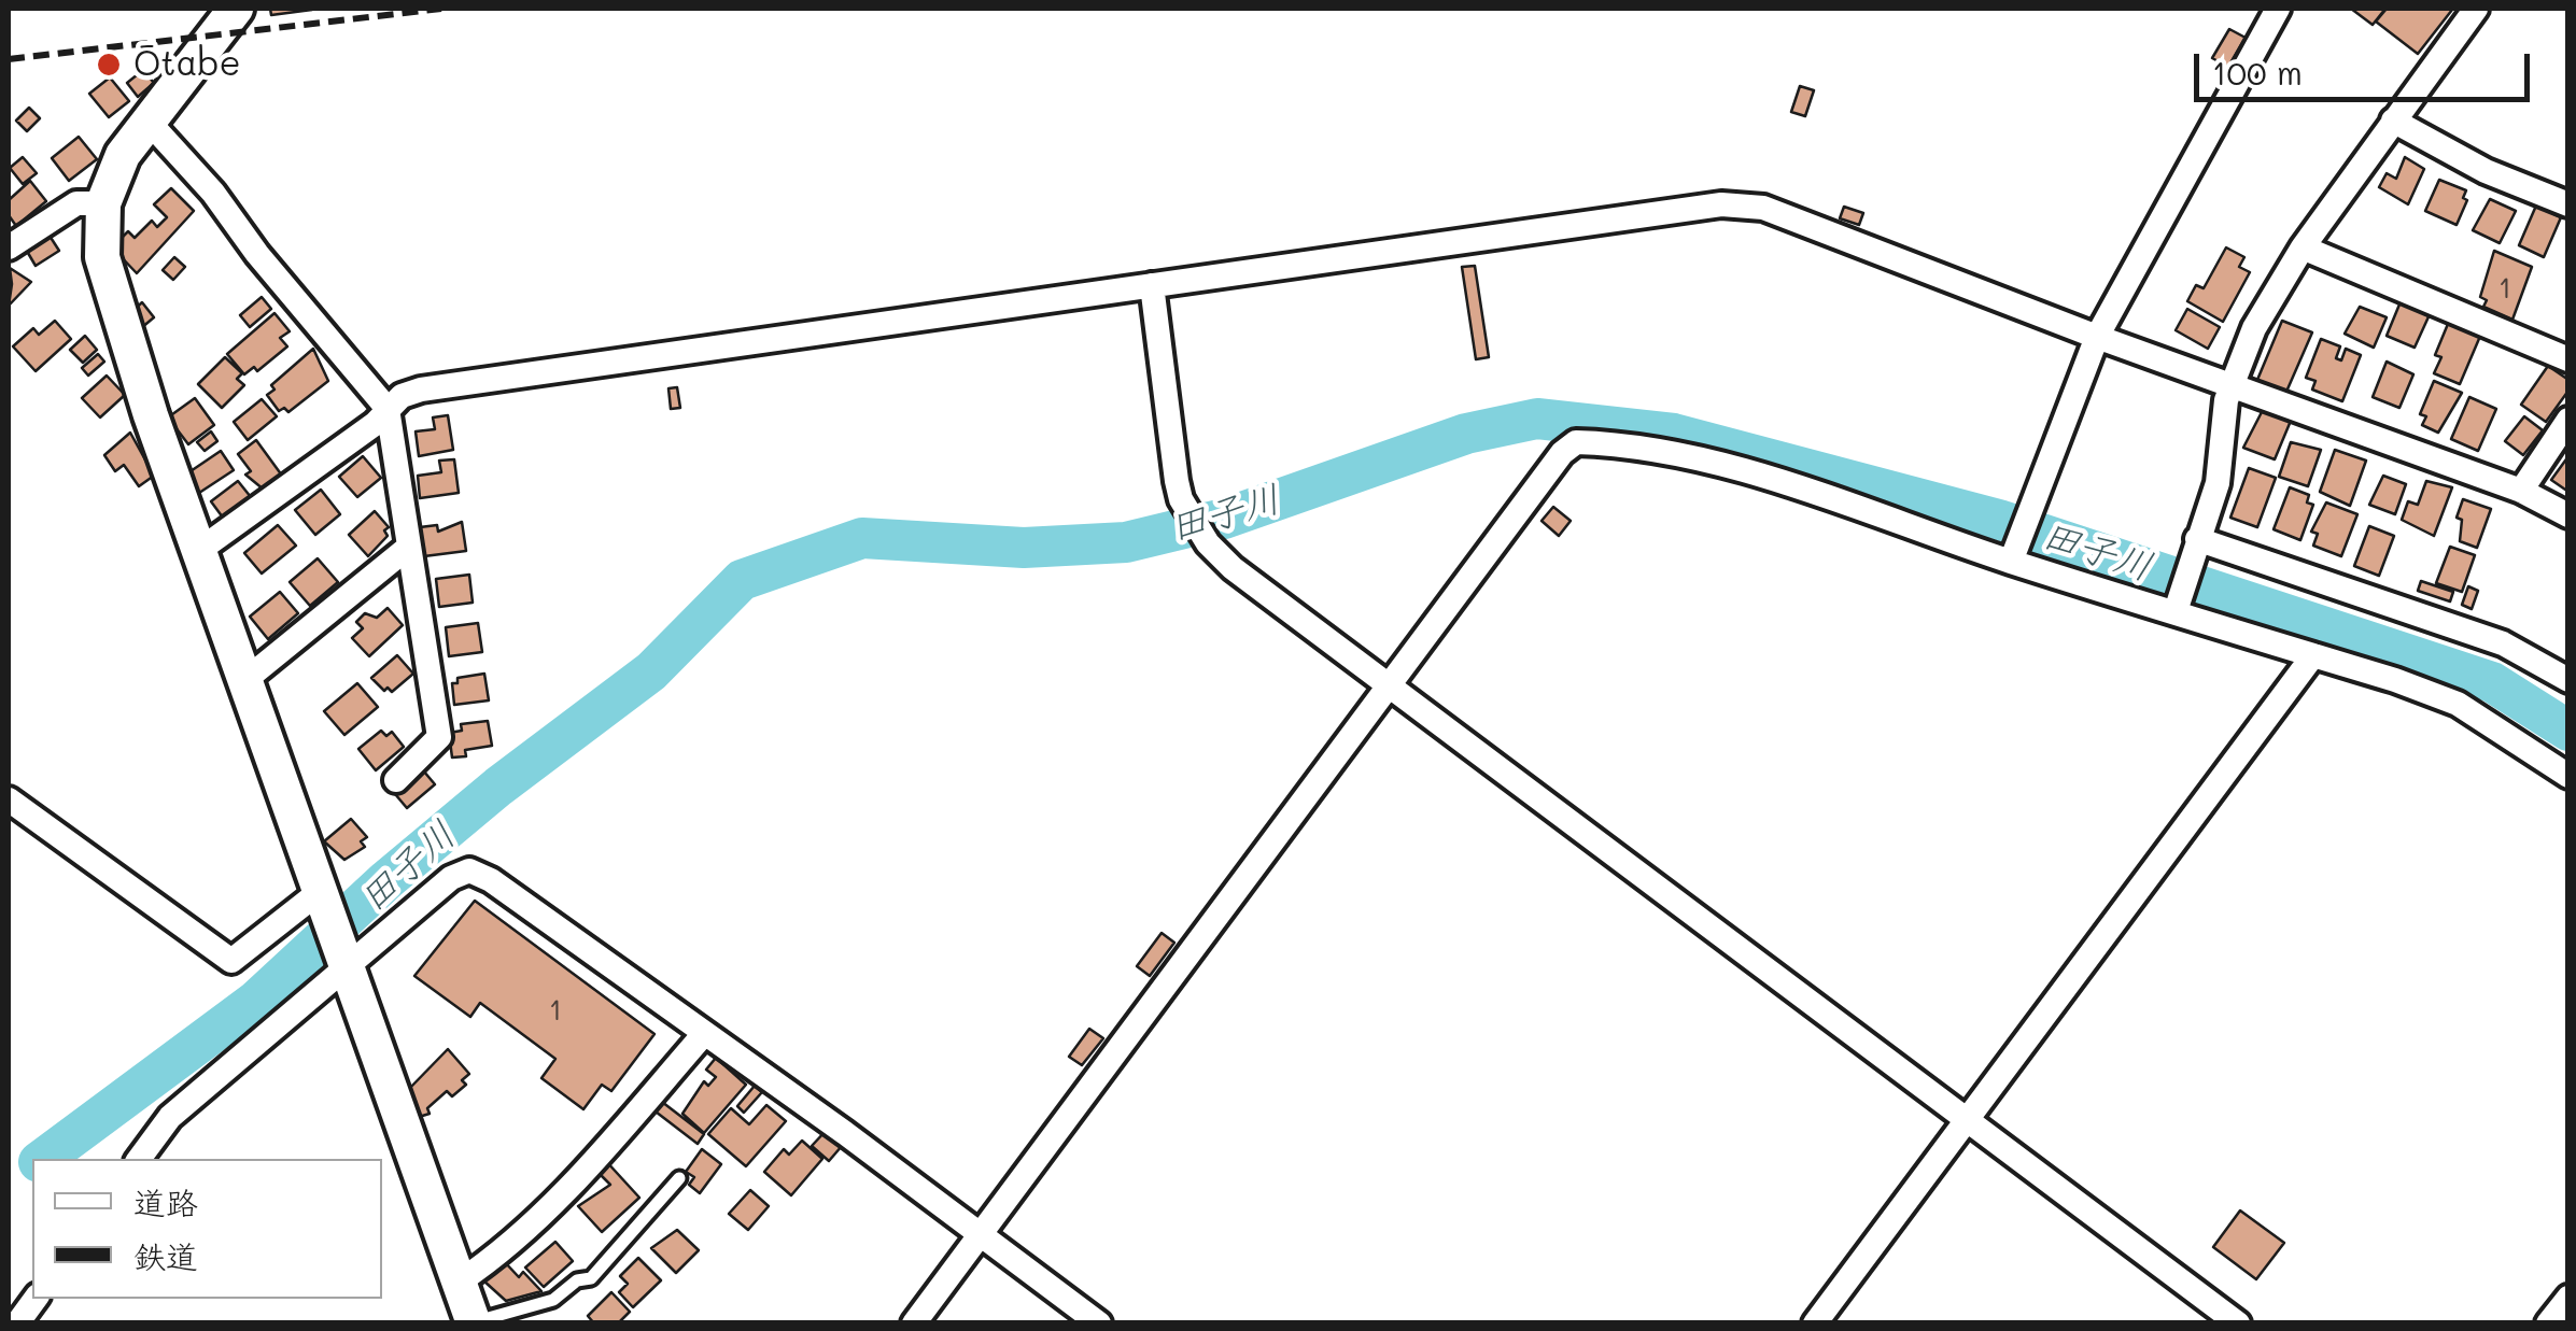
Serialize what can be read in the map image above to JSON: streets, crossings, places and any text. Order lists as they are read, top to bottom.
{
  "water": ["田子川"],
  "places": ["Ōtabe"],
  "house_numbers": ["1", "1"],
  "legend": ["道路", "鉄道"],
  "scale_bar": "100 m"
}
